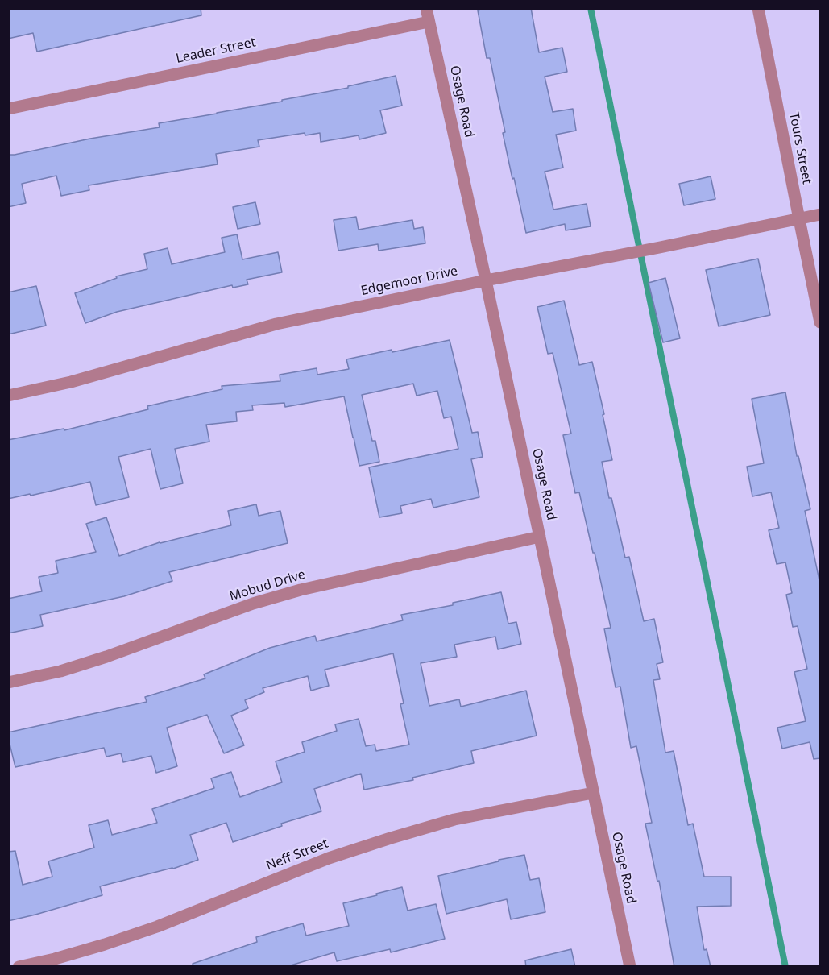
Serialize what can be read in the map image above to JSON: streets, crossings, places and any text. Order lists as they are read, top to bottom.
{
  "streets": {
    "street": [
      "Leader Street",
      "Osage Road",
      "Tours Street",
      "Edgemoor Drive",
      "Mobud Drive",
      "Neff Street"
    ]
  },
  "crossings": [
    ["Leader Street", "Osage Road"],
    ["Osage Road", "Edgemoor Drive"],
    ["Osage Road", "Mobud Drive"],
    ["Osage Road", "Neff Street"],
    ["Tours Street", "Edgemoor Drive"]
  ]
}
